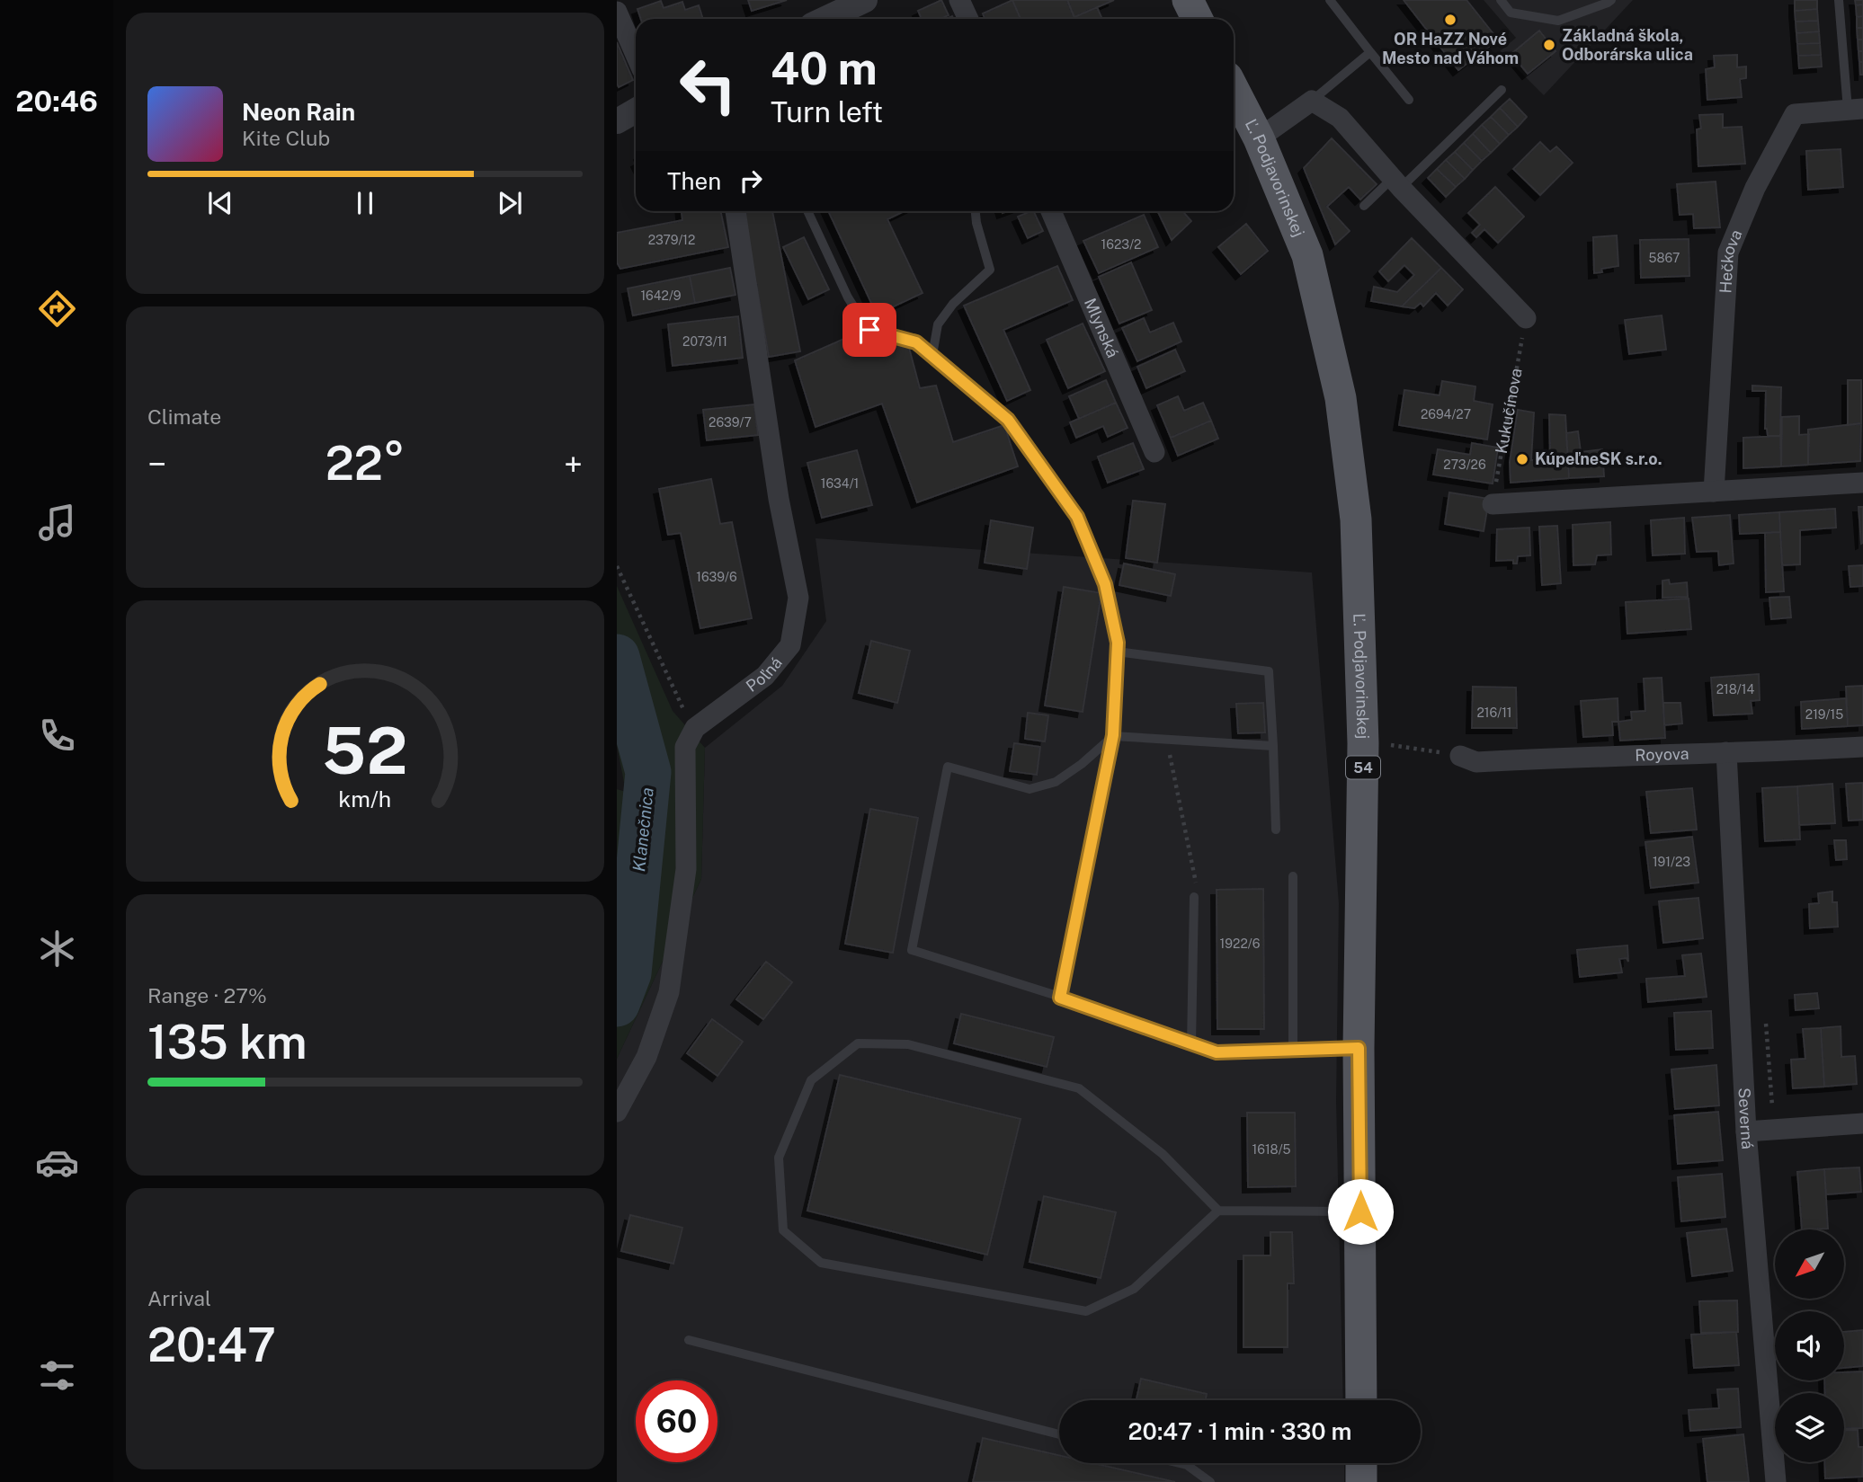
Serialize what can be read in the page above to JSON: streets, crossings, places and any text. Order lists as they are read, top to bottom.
{
  "streets": {
    "main road": ["Ľ. Podjavorinskej", "54"],
    "street": [
      "Hečkova",
      "Mlynská",
      "Poľná",
      "Royova",
      "Severná"
    ],
    "path": ["Kukučínova"]
  },
  "crossings": [
    ["Royova", "Severná"]
  ],
  "water": ["Klanečnica"],
  "places": ["OR HaZZ Nové Mesto nad Váhom", "Základná škola, Odborárska ulica", "KúpeľneSK s.r.o."],
  "house_numbers": [
    "2379/12",
    "1623/2",
    "5867",
    "1642/9",
    "2073/11",
    "2694/27",
    "2639/7",
    "273/26",
    "1634/1",
    "1639/6",
    "218/14",
    "216/11",
    "219/15",
    "191/23",
    "1922/6",
    "1618/5"
  ],
  "north": "bottom left",
  "page": {
    "tabs": "20:46",
    "turn": ["40 m", "Turn left"],
    "song": ["Neon Rain", "Kite Club"],
    "then": "Then",
    "tile": [
      "Climate",
      ["Range · 27%", "135 km"],
      ["Arrival", "20:47"]
    ],
    "heat": ["−", "22°", "+"],
    "limit": "60",
    "trip": "20:47 · 1 min · 330 m",
    "gauge": ["52", "km/h"]
  }
}
